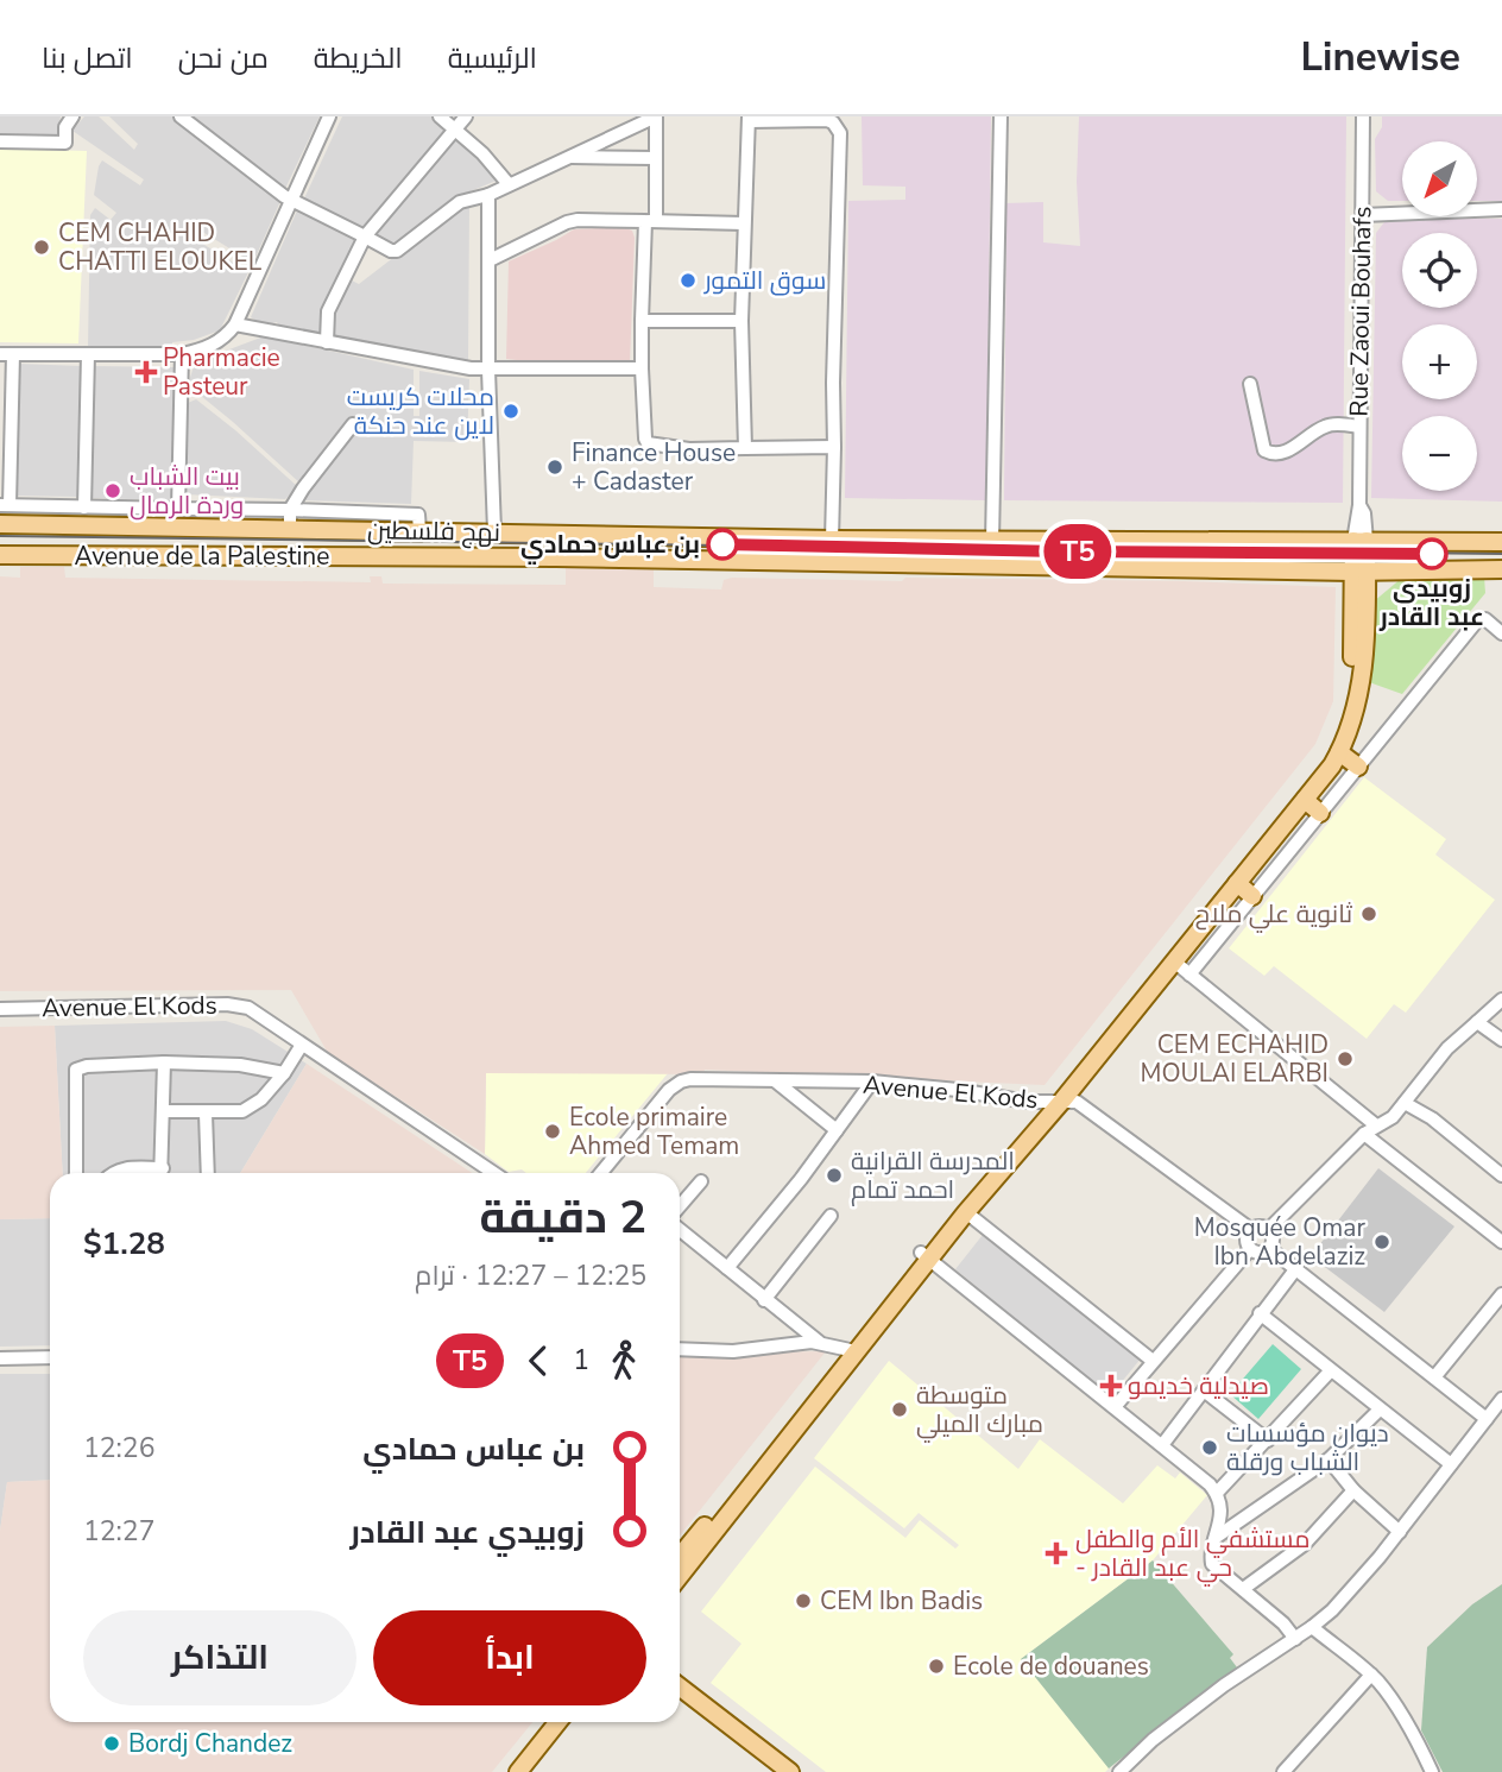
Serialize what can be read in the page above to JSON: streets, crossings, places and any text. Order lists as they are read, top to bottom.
{
  "streets": {
    "main road": ["نهج فلسطين", "Avenue de la Palestine", "Avenue El Kods"],
    "street": ["Rue Zaoui Bouhafs"]
  },
  "crossings": [
    ["Rue Zaoui Bouhafs", "نهج فلسطين"]
  ],
  "places": {
    "other": [
      "CEM CHAHID CHATTI ELOUKEL",
      "سوق التمور",
      "محلات كريست لاين عند حنكة",
      "Finance House + Cadaster",
      "بيت الشباب وردة الرمال",
      "بن عباس حمادي",
      "زوبيدي عبد القادر",
      "ثانوية علي ملاح",
      "CEM ECHAHID MOULAI ELARBI",
      "Ecole primaire Ahmed Temam",
      "المدرسة القرانية احمد تمام",
      "Mosquée Omar Ibn Abdelaziz",
      "متوسطة مبارك الميلي",
      "ديوان مؤسسات الشباب ورقلة",
      "CEM Ibn Badis",
      "Ecole de douanes",
      "Bordj Chandez"
    ],
    "health": ["Pharmacie Pasteur", "صيدلية خديمو", "مستشفي الأم والطفل - حي عبد القادر"]
  },
  "lines": ["tram line T5"],
  "north": "bottom left",
  "page": {
    "header": "Linewise",
    "nav": [
      "الرئيسية",
      "الخريطة",
      "من نحن",
      "اتصل بنا"
    ],
    "on_map": "T5",
    "map_buttons": ["+", "−"],
    "heading": ["2 دقيقة", "12:25 – 12:27 · ترام", "$1.28"],
    "legs": ["1", "T5"],
    "list": [
      {
        "name": "بن عباس حمادي",
        "value": "12:26"
      },
      {
        "name": "زوبيدي عبد القادر",
        "value": "12:27"
      }
    ],
    "buttons": ["ابدأ", "التذاكر"]
  }
}
